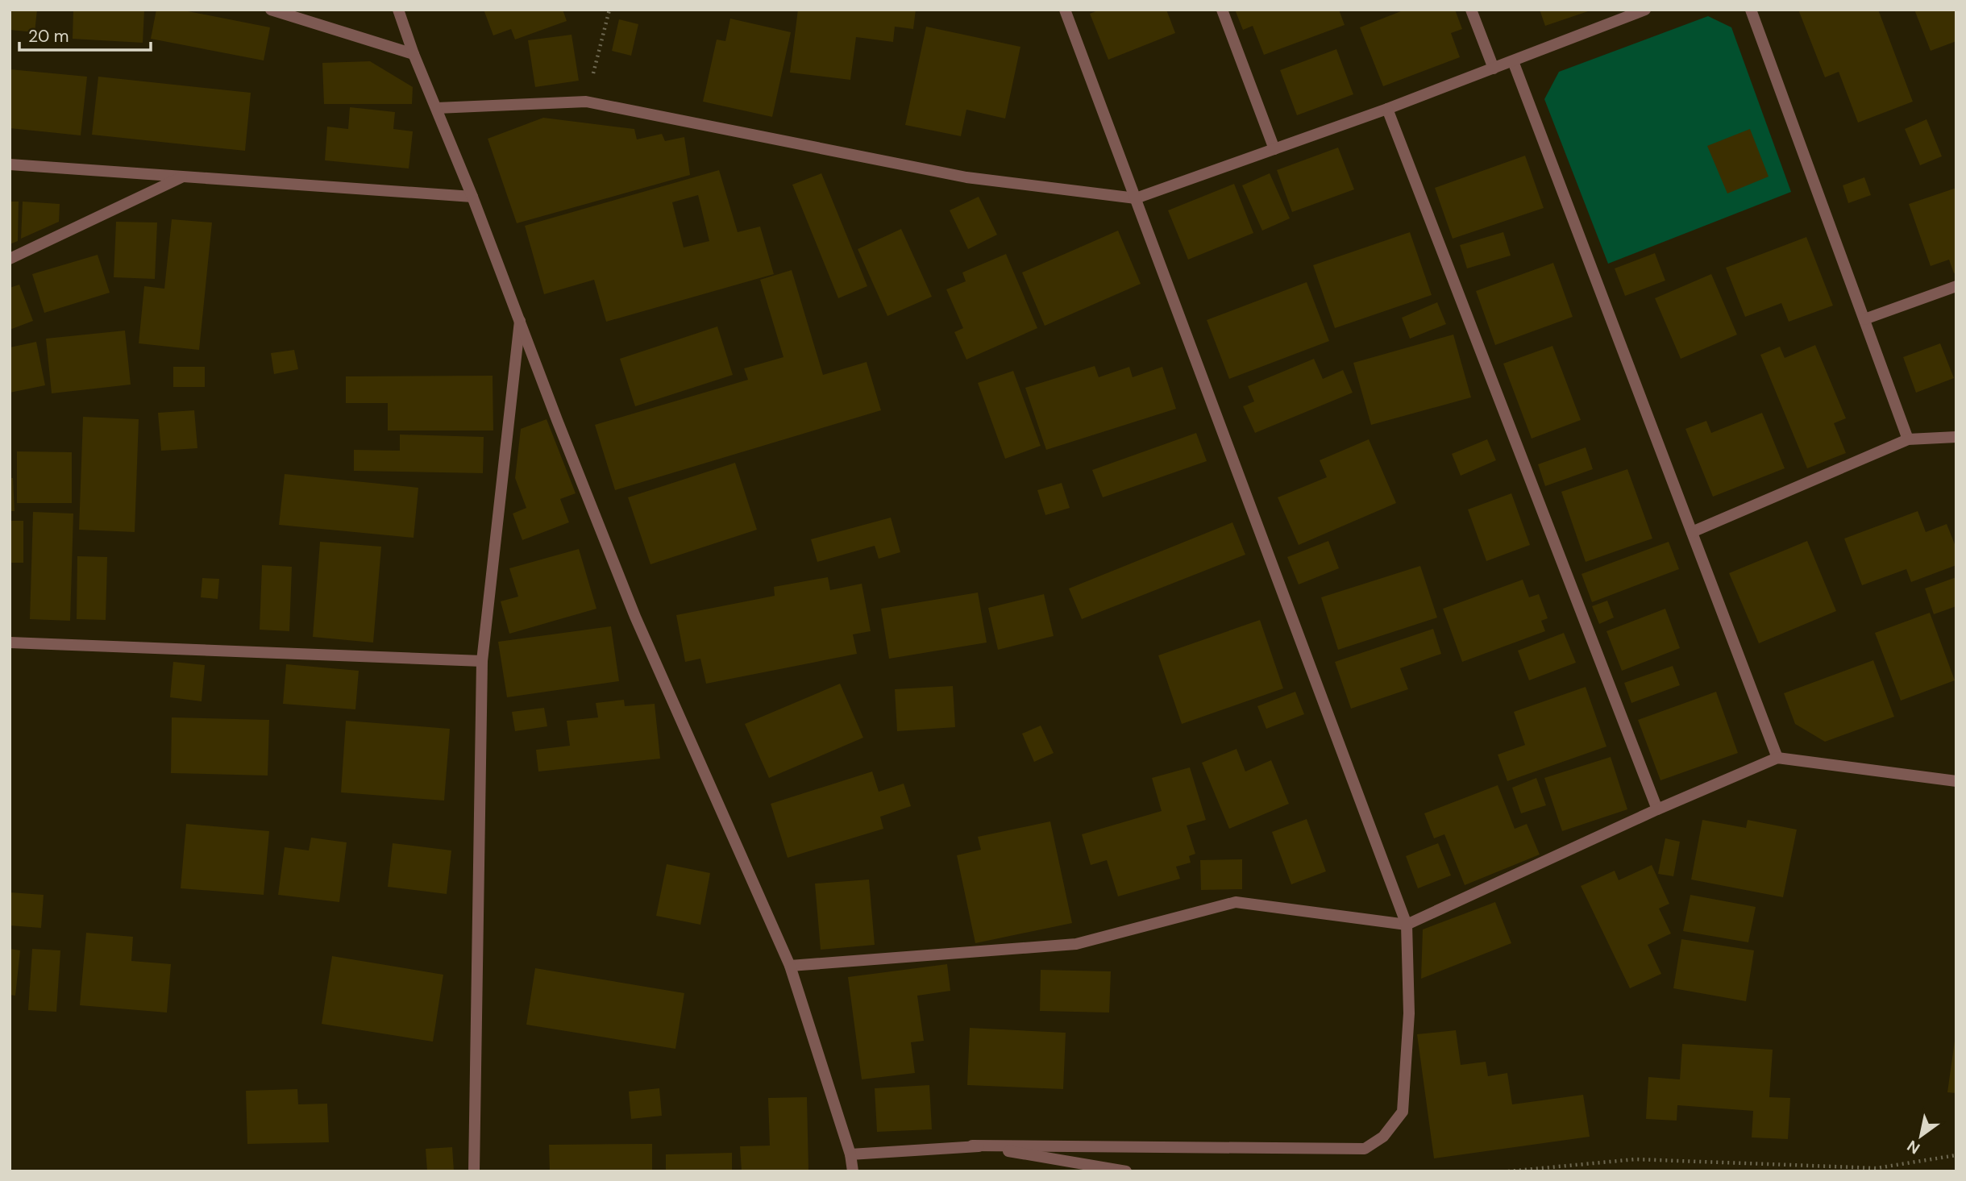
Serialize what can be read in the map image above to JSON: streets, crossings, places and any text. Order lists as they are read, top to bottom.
{
  "scale_bar": "20 m",
  "north": "bottom left"
}
